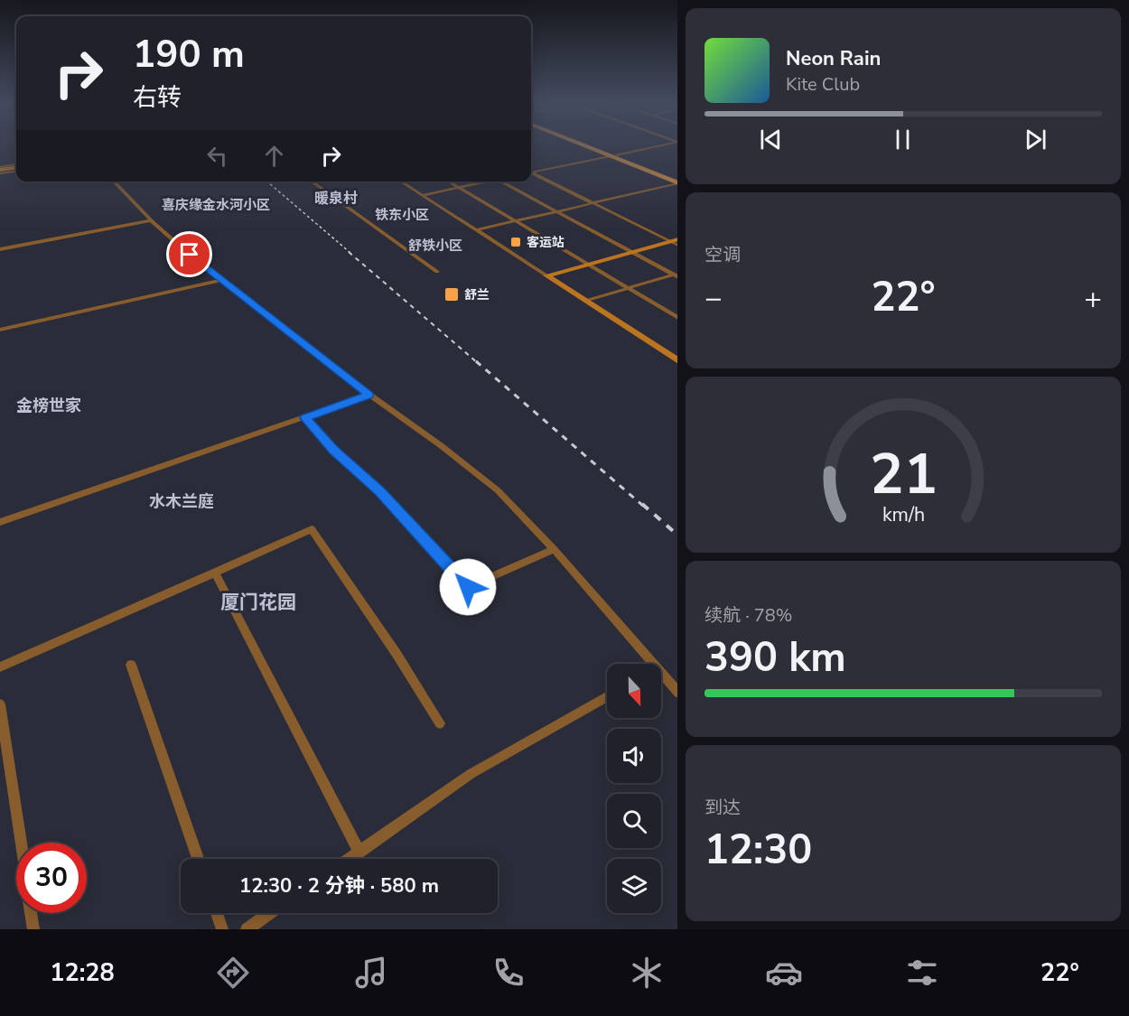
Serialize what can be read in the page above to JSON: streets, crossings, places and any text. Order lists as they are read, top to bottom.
{
  "districts": [
    "暖泉村",
    "喜庆缘金水河小区",
    "铁东小区",
    "舒铁小区",
    "金榜世家",
    "水木兰庭",
    "厦门花园"
  ],
  "places": {
    "transit": ["客运站", "舒兰"]
  },
  "north": "bottom",
  "page": {
    "turn": ["190 m", "右转"],
    "song": ["Neon Rain", "Kite Club"],
    "tile": [
      "空调",
      ["续航 · 78%", "390 km"],
      ["到达", "12:30"]
    ],
    "heat": ["−", "22°", "+"],
    "limit": "30",
    "trip": "12:30 · 2 分钟 · 580 m",
    "tabs": ["12:28", "22°"],
    "gauge": ["21", "km/h"]
  }
}
